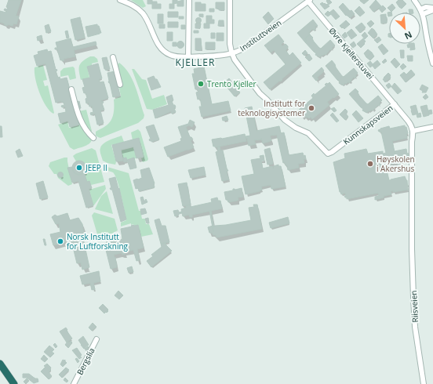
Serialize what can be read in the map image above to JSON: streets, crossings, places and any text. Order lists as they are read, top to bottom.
{
  "streets": {
    "street": [
      "Instituttveien",
      "Øvre Kjellerstuvei",
      "Kunnskapsveien",
      "Riisveien",
      "Bergslia"
    ]
  },
  "crossings": [
    ["Instituttveien", "Øvre Kjellerstuvei"],
    ["Instituttveien", "Kunnskapsveien"],
    ["Øvre Kjellerstuvei", "Kunnskapsveien"],
    ["Kunnskapsveien", "Riisveien"]
  ],
  "districts": ["KJELLER"],
  "places": [
    "Trento Kjeller",
    "Institutt for teknologisystemer",
    "Høyskolen i Akershus",
    "JEEP II",
    "Norsk Institutt for Luftforskning"
  ],
  "north": "bottom right"
}
